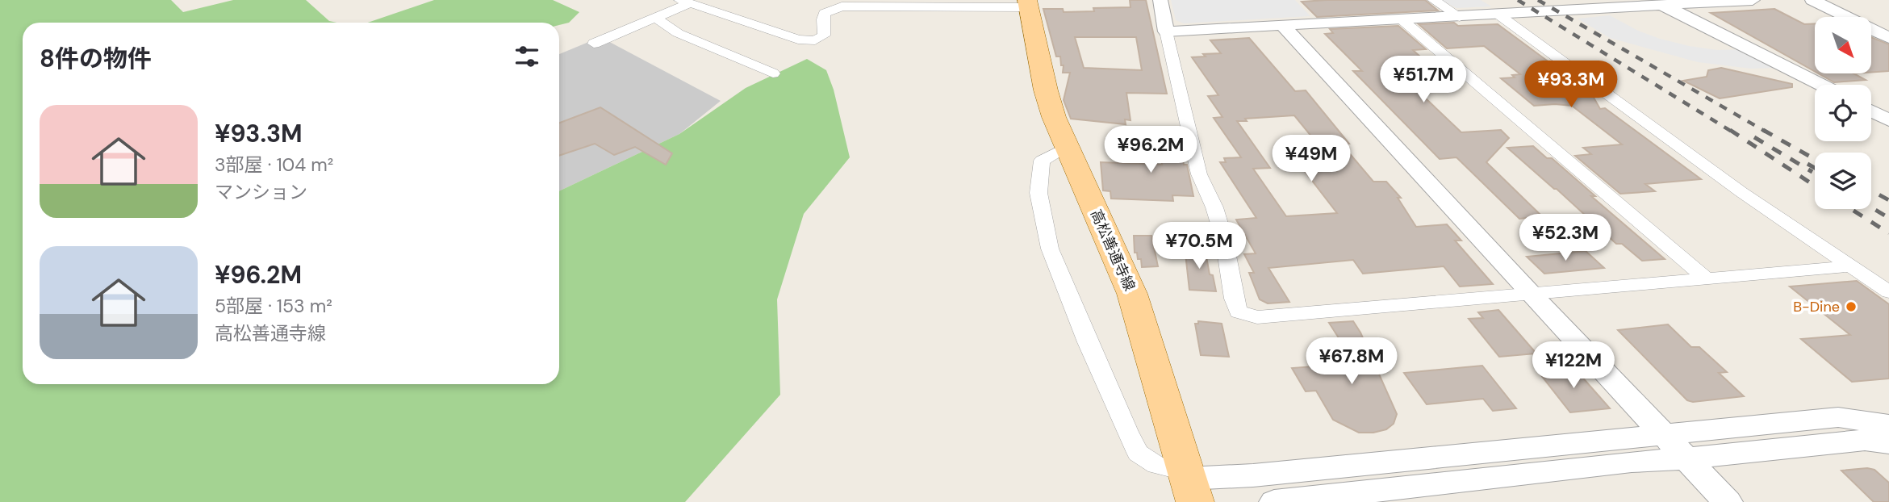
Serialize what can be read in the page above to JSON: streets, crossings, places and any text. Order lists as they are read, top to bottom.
{
  "streets": {
    "main road": ["高松善通寺線"]
  },
  "places": ["B-Dine"],
  "north": "bottom right",
  "page": {
    "heading": "8件の物件",
    "price": [
      "¥51.7M",
      "¥93.3M",
      "¥96.2M",
      "¥49M",
      "¥52.3M",
      "¥70.5M",
      "¥67.8M",
      "¥122M"
    ],
    "list": [
      {
        "name": "¥93.3M",
        "note": "3部屋 · 104 m² · マンション"
      },
      {
        "name": "¥96.2M",
        "note": "5部屋 · 153 m² · 高松善通寺線"
      }
    ]
  }
}
